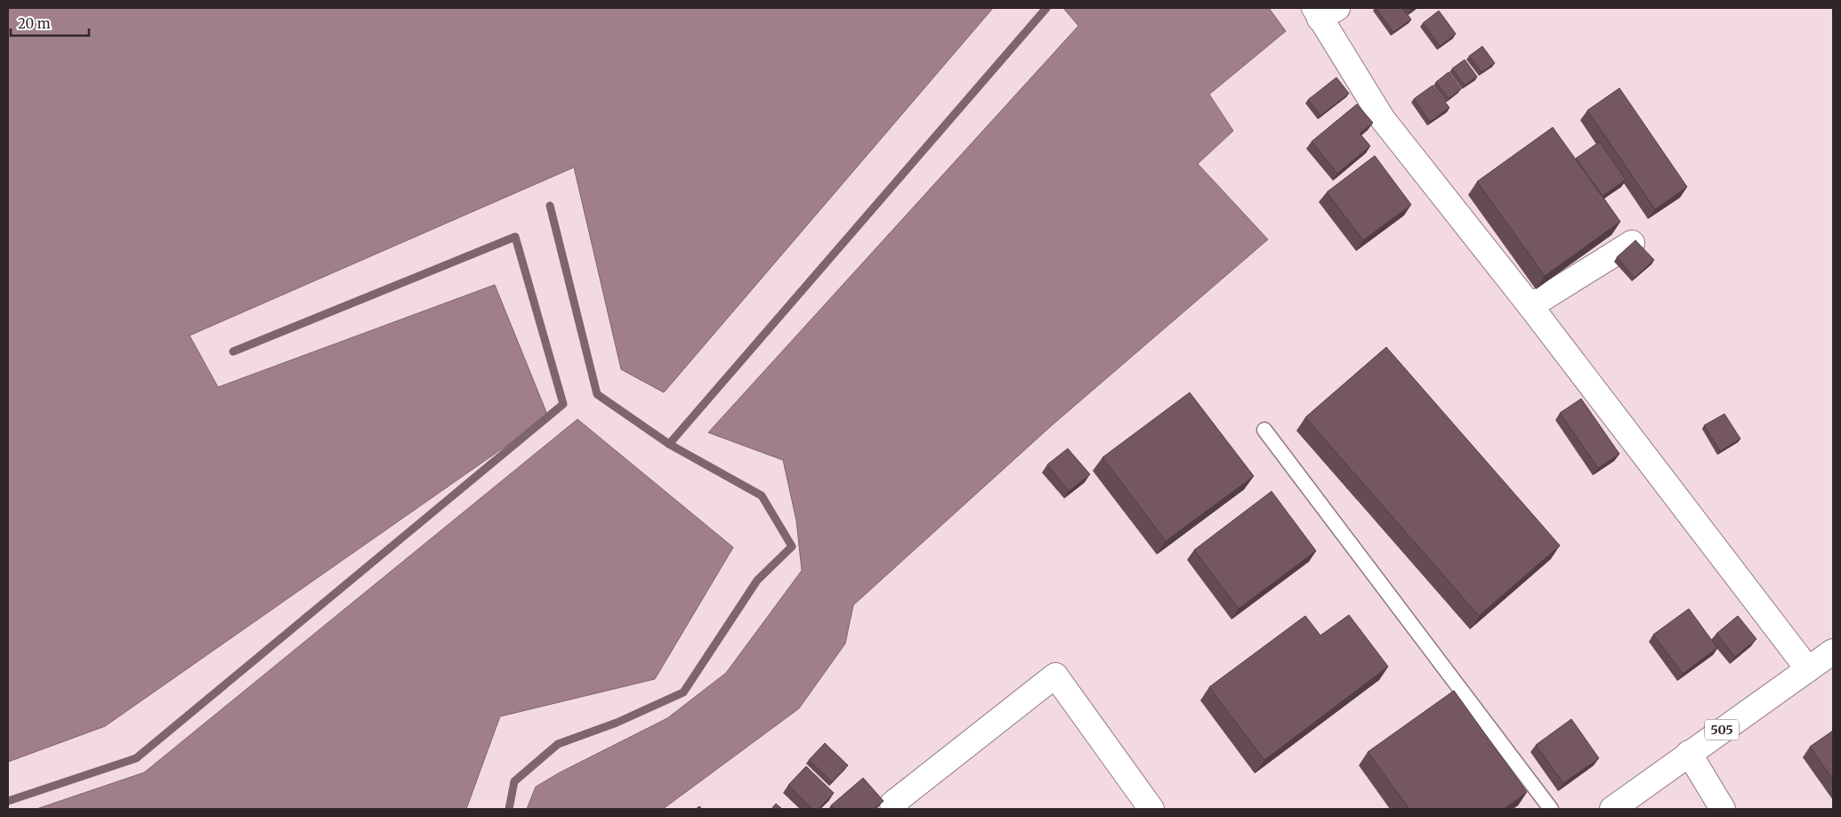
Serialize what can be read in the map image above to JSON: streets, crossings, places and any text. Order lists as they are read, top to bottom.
{
  "streets": {
    "street": ["505"]
  },
  "scale_bar": "20 m"
}
